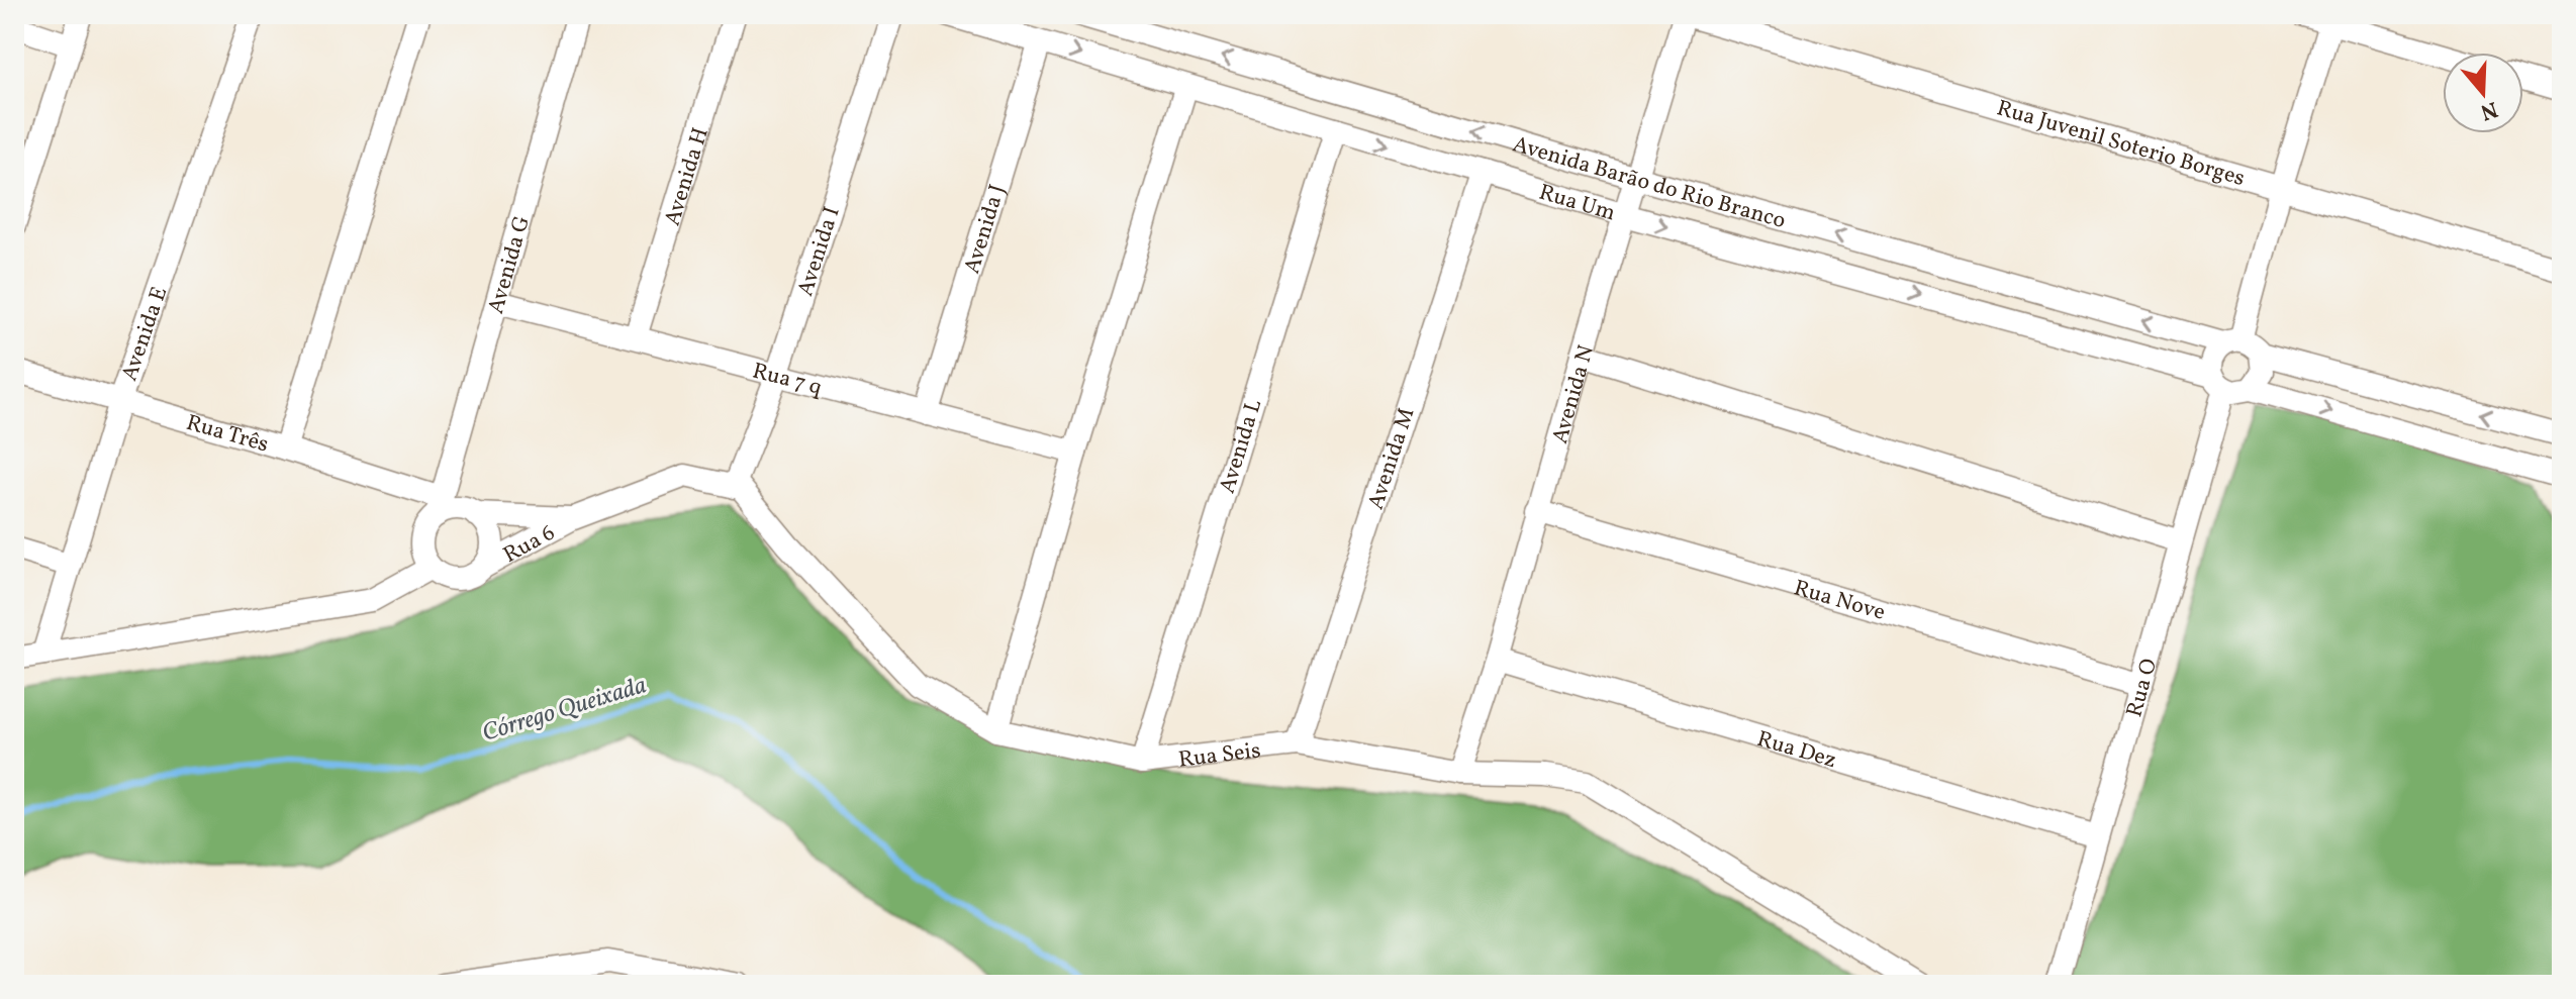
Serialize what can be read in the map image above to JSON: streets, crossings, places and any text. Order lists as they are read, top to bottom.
{
  "streets": {
    "street": [
      "Rua Juvenil Soterio Borges",
      "Avenida H",
      "Avenida Barão do Rio Branco",
      "Rua Um",
      "Avenida J",
      "Avenida I",
      "Avenida G",
      "Avenida E",
      "Rua 7 q",
      "Avenida N",
      "Rua Três",
      "Avenida L",
      "Avenida M",
      "Rua 6",
      "Rua Nove",
      "Rua O",
      "Rua Dez",
      "Rua Seis"
    ]
  },
  "crossings": [
    ["Rua Juvenil Soterio Borges", "Avenida N"],
    ["Avenida H", "Rua 7 q"],
    ["Avenida Barão do Rio Branco", "Rua Um"],
    ["Avenida Barão do Rio Branco", "Avenida N"],
    ["Avenida Barão do Rio Branco", "Rua O"],
    ["Rua Um", "Avenida J"],
    ["Rua Um", "Avenida N"],
    ["Rua Um", "Avenida L"],
    ["Rua Um", "Avenida M"],
    ["Rua Um", "Rua O"],
    ["Avenida J", "Rua 7 q"],
    ["Avenida I", "Rua 7 q"],
    ["Avenida I", "Rua Seis"],
    ["Avenida G", "Rua 7 q"],
    ["Avenida G", "Rua Três"],
    ["Avenida G", "Rua 6"],
    ["Avenida E", "Rua Três"],
    ["Avenida N", "Rua Nove"],
    ["Avenida N", "Rua Dez"],
    ["Avenida N", "Rua Seis"],
    ["Rua Três", "Rua 6"],
    ["Avenida L", "Rua Seis"],
    ["Avenida M", "Rua Seis"],
    ["Rua Nove", "Rua O"],
    ["Rua O", "Rua Dez"]
  ],
  "water": ["Córrego Queixada"],
  "north": "bottom"
}
